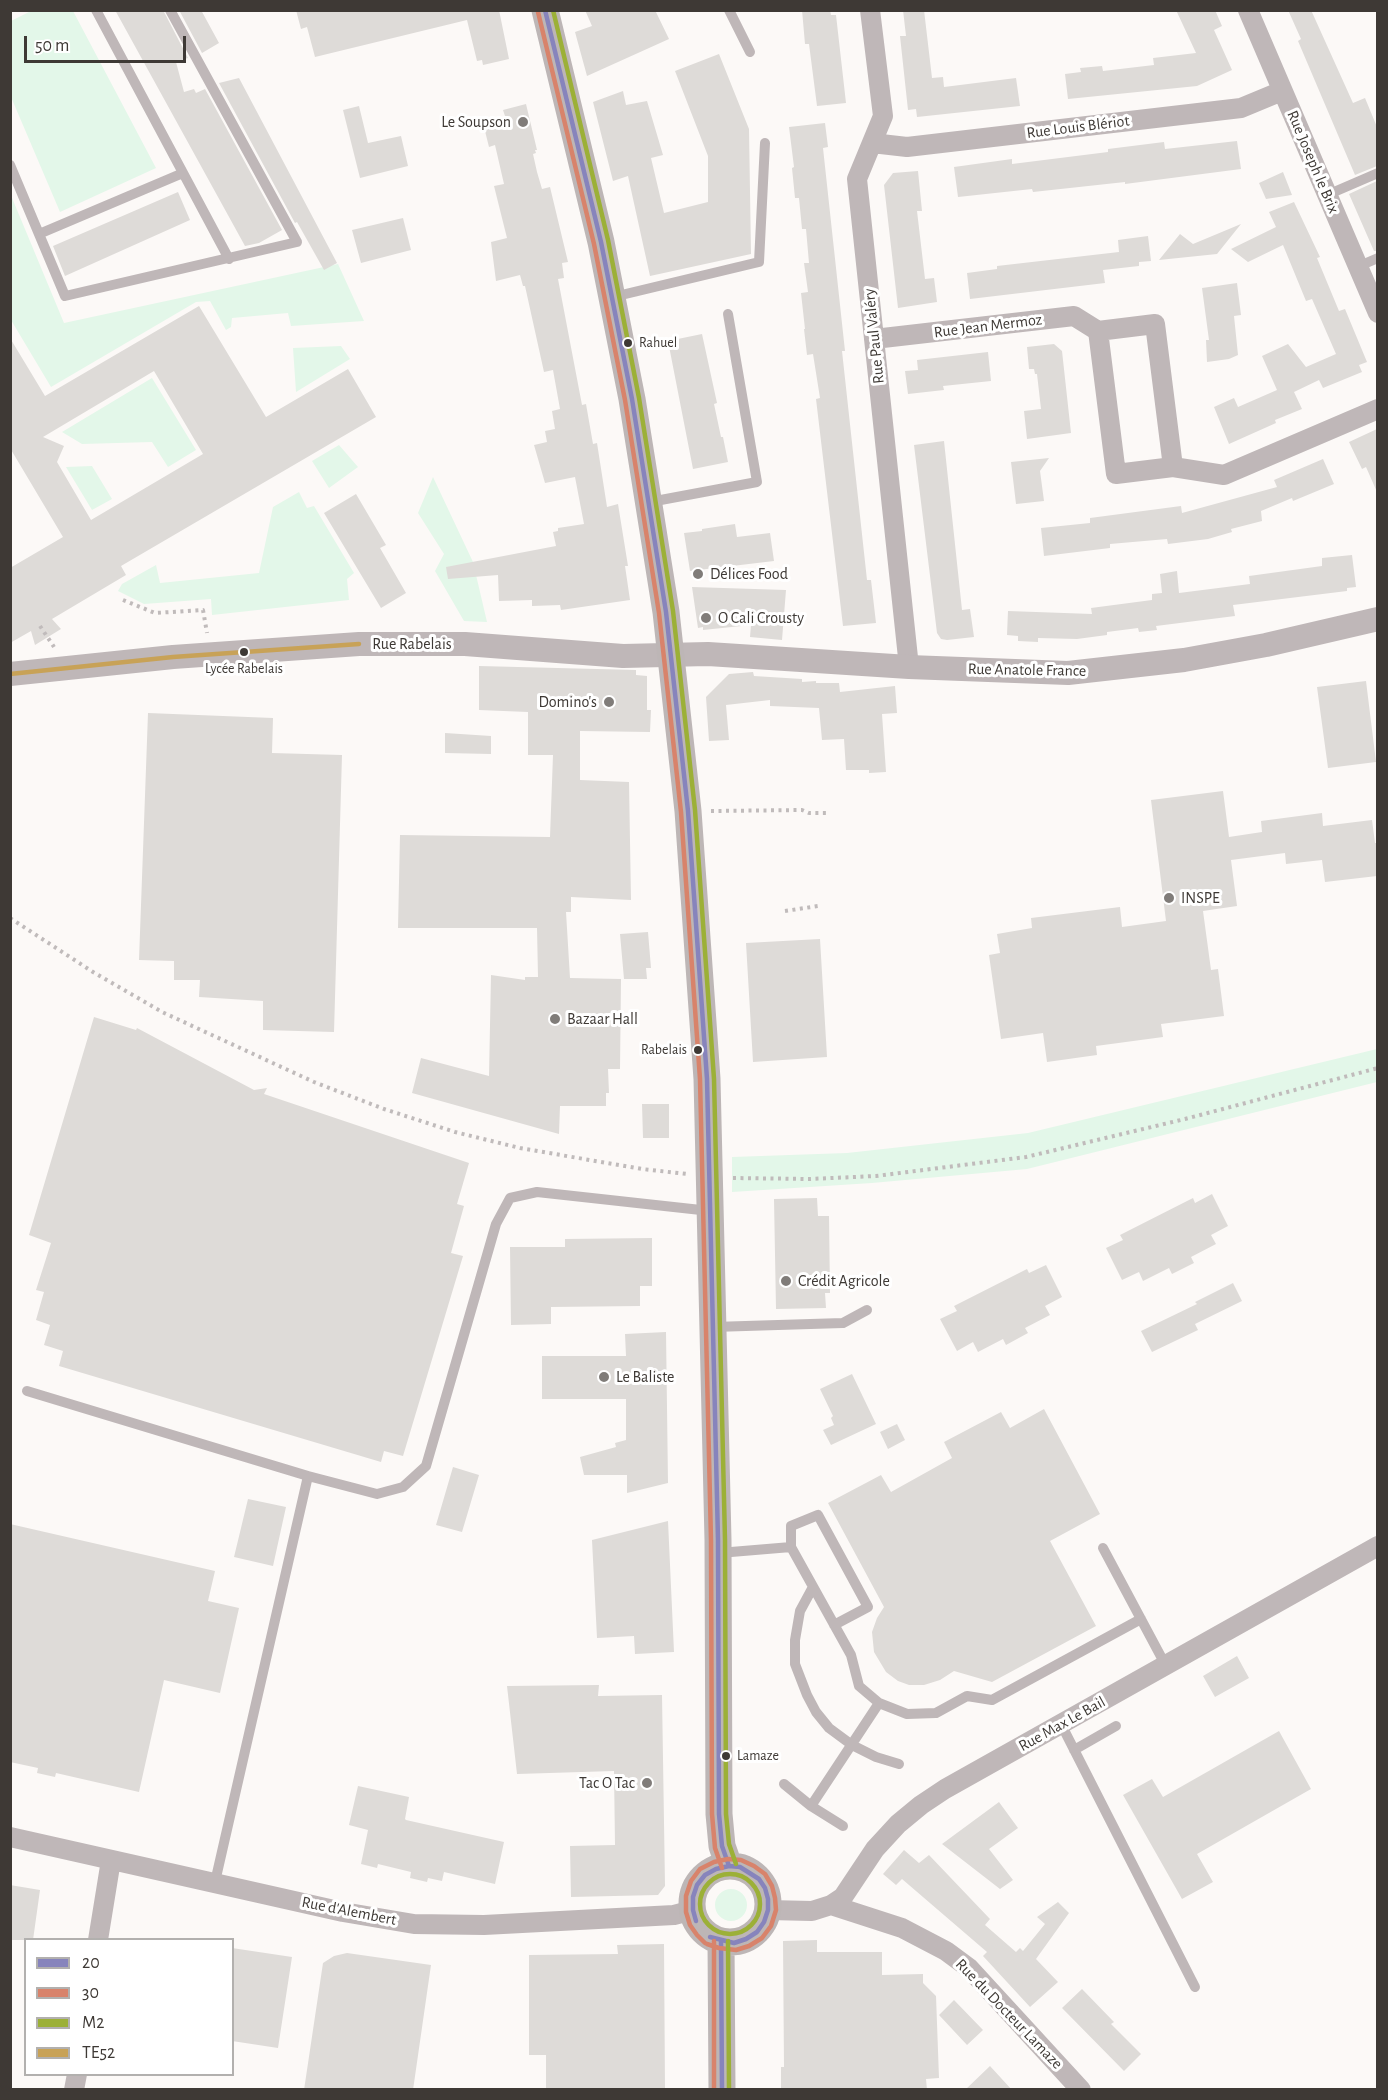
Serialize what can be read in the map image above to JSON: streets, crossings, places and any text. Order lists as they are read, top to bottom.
{
  "streets": {
    "street": [
      "Rue Louis Blériot",
      "Rue Joseph le Brix",
      "Rue Jean Mermoz",
      "Rue Paul Valéry",
      "Rue Rabelais",
      "Rue Anatole France",
      "Rue Max Le Bail",
      "Rue d'Alembert",
      "Rue du Docteur Lamaze"
    ]
  },
  "crossings": [
    ["Rue Louis Blériot", "Rue Joseph le Brix"],
    ["Rue Louis Blériot", "Rue Paul Valéry"],
    ["Rue Jean Mermoz", "Rue Paul Valéry"],
    ["Rue Paul Valéry", "Rue Anatole France"],
    ["Rue Rabelais", "Rue Anatole France"],
    ["Rue Max Le Bail", "Rue du Docteur Lamaze"]
  ],
  "places": [
    "Le Soupson",
    "Rahuel",
    "Délices Food",
    "O Cali Crousty",
    "Lycée Rabelais",
    "Domino's",
    "INSPE",
    "Bazaar Hall",
    "Rabelais",
    "Crédit Agricole",
    "Le Baliste",
    "Lamaze",
    "Tac O Tac"
  ],
  "lines": [
    "transit line 20",
    "transit line M2",
    "transit line 30",
    "transit line TE52"
  ],
  "legend": [
    "20",
    "30",
    "M2",
    "TE52"
  ],
  "scale_bar": "50 m"
}
